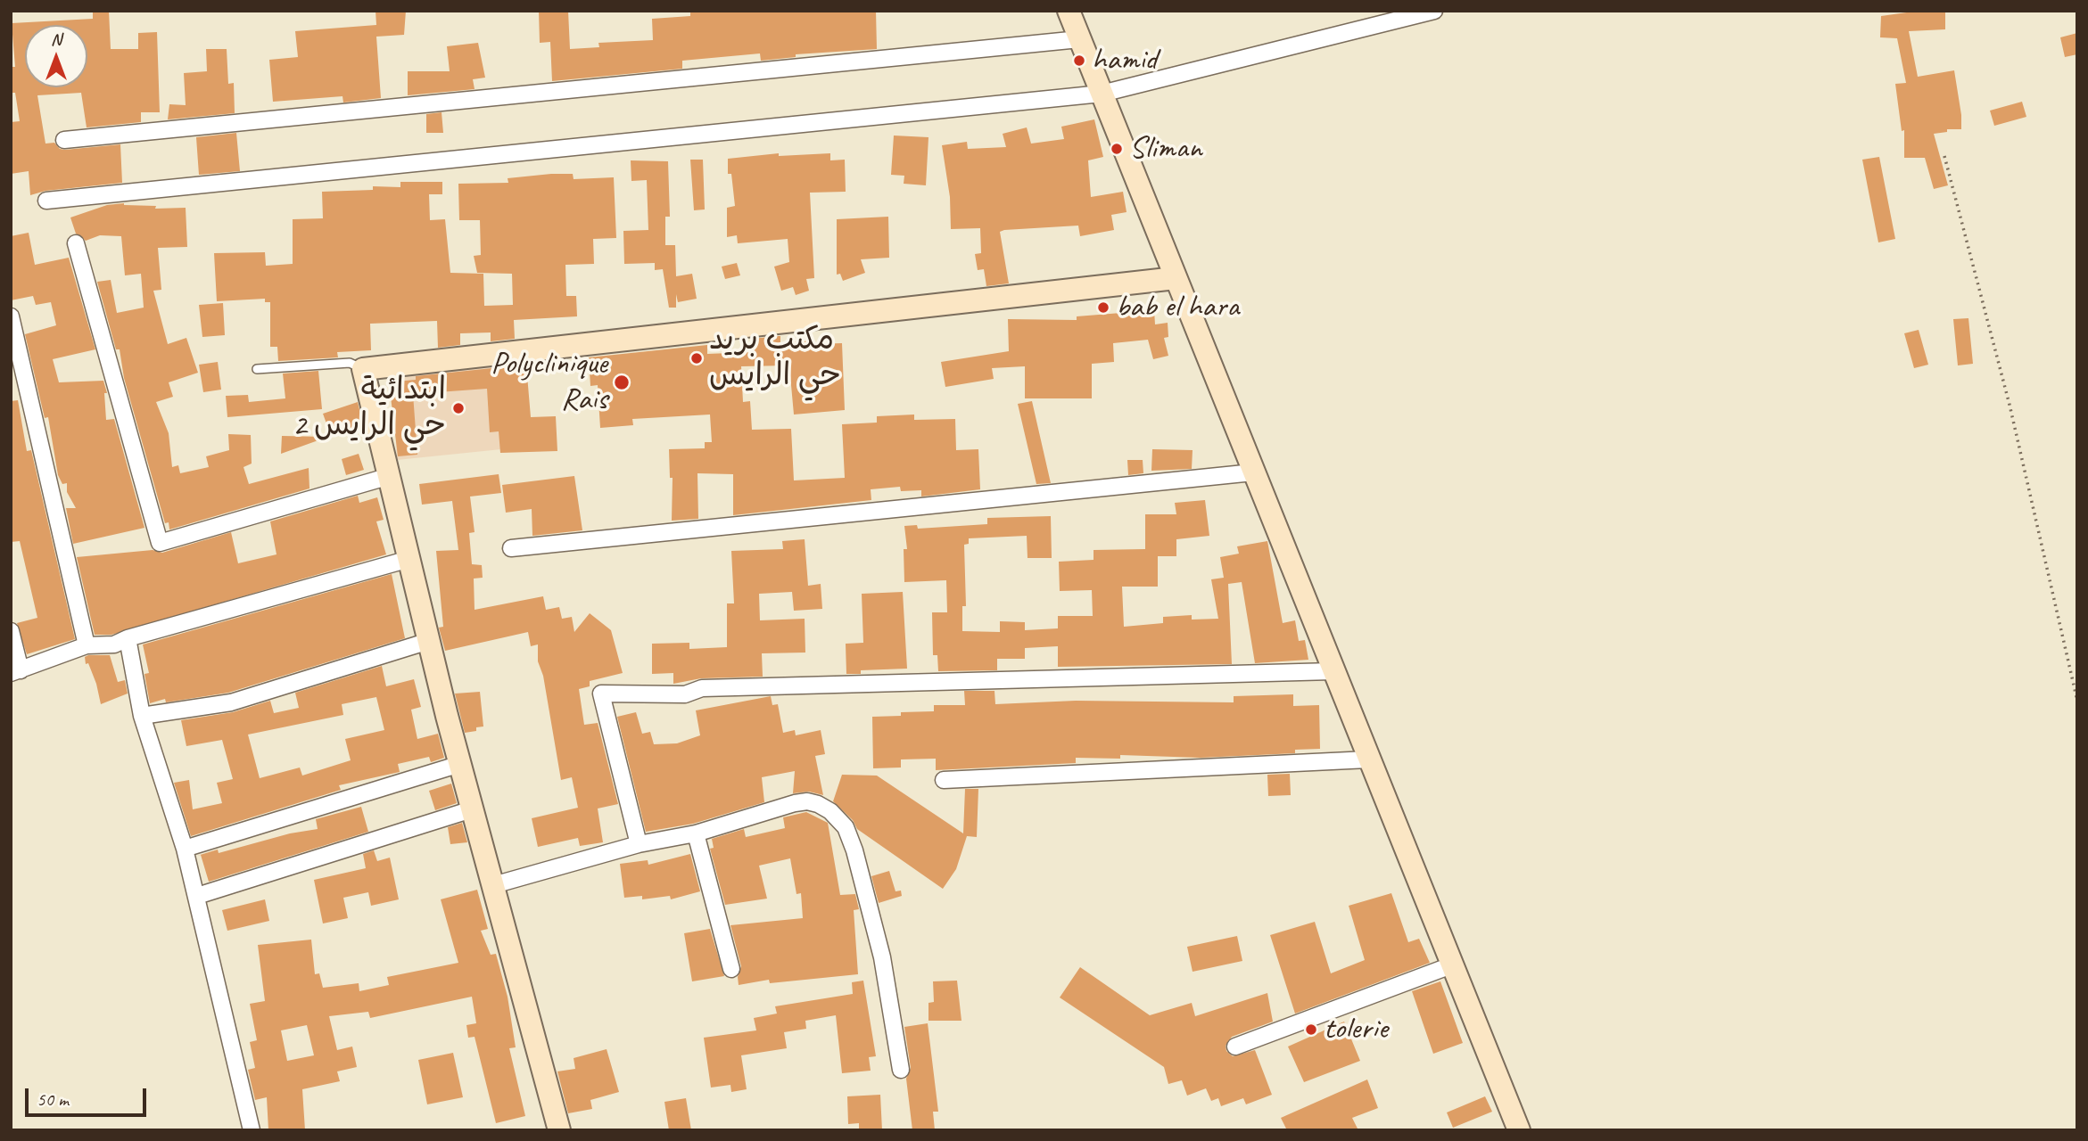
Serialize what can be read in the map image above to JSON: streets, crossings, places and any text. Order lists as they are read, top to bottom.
{
  "places": [
    "hamid",
    "Sliman",
    "bab el hara",
    "مكتب بريد حي الرايس",
    "Polyclinique Rais",
    "ابتدائية حي الرايس 2",
    "tolerie"
  ],
  "scale_bar": "50 m",
  "north": "top"
}
